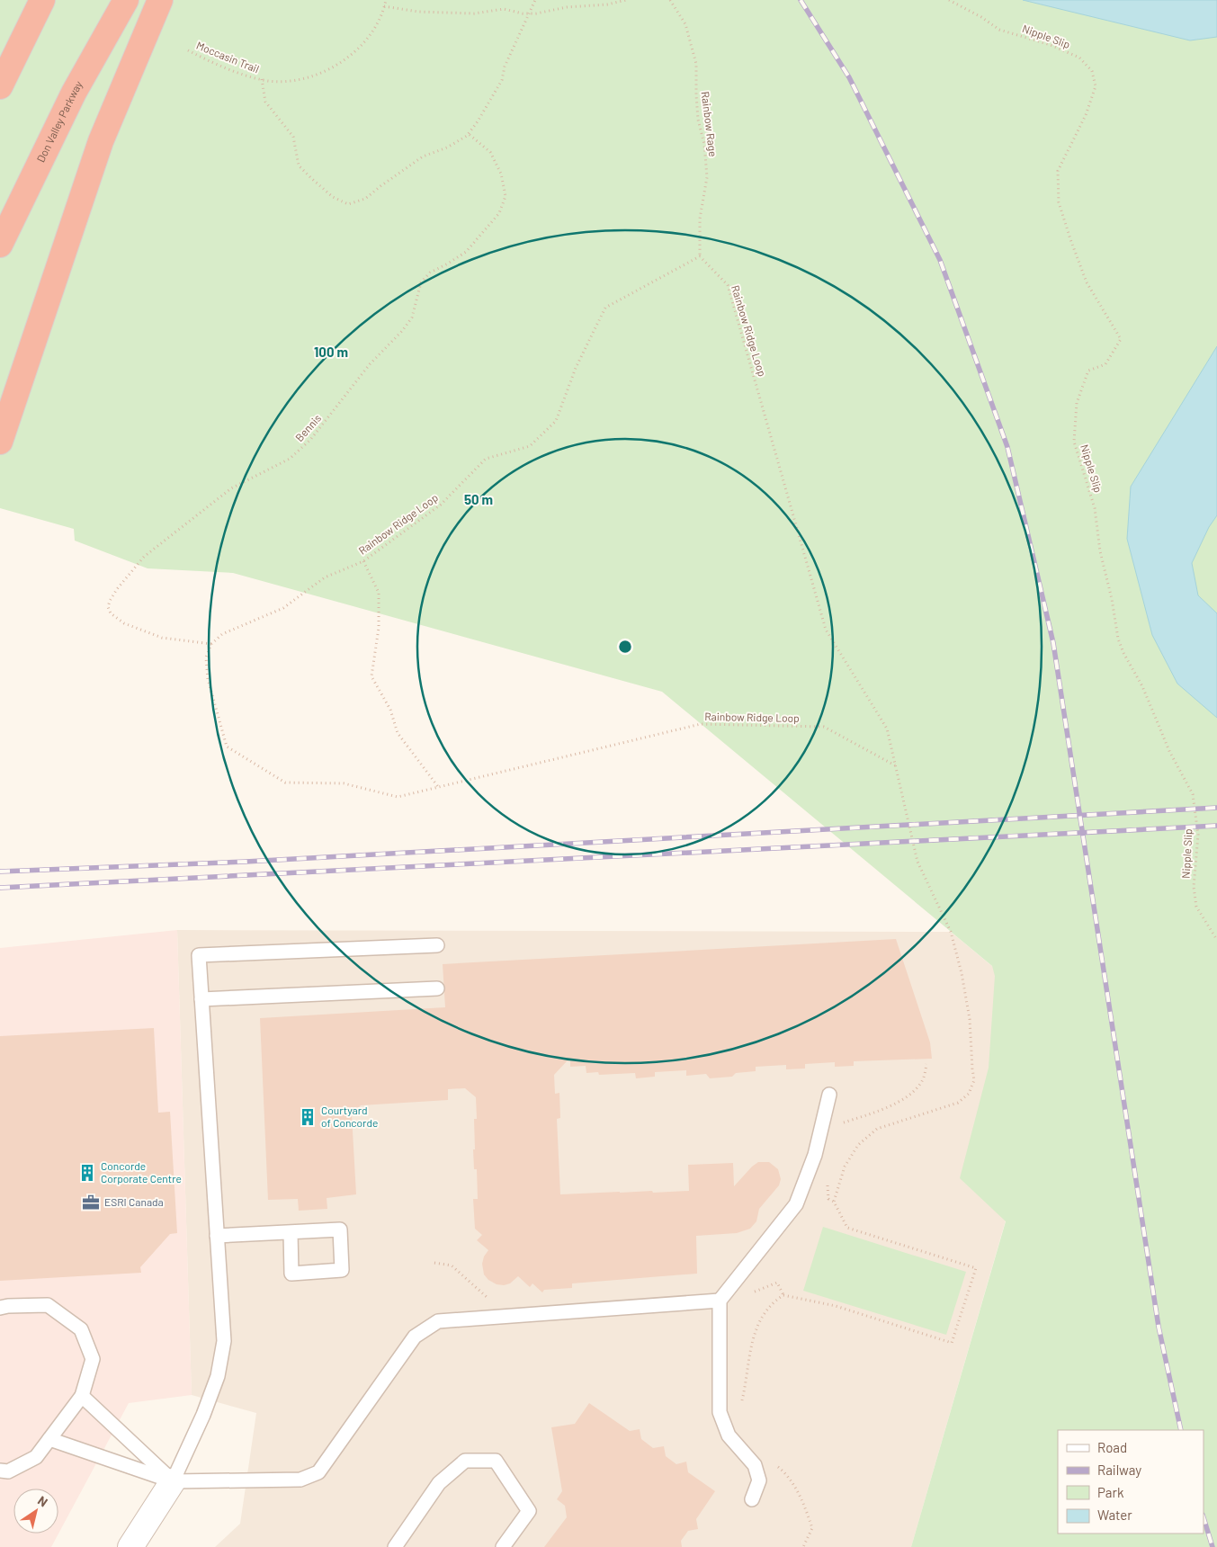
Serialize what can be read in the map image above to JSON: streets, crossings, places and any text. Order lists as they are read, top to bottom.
{
  "streets": {
    "highway": ["Don Valley Parkway"],
    "path": [
      "Nipple Slip",
      "Moccasin Trail",
      "Rainbow Rage",
      "Rainbow Ridge Loop",
      "Bennis"
    ]
  },
  "crossings": [
    ["Rainbow Rage", "Rainbow Ridge Loop"],
    ["Rainbow Ridge Loop", "Bennis"]
  ],
  "places": {
    "building": ["Courtyard of Concorde", "Concorde Corporate Centre"],
    "office": ["ESRI Canada"]
  },
  "legend": [
    "Road",
    "Railway",
    "Park",
    "Water"
  ],
  "north": "top right",
  "rings": ["100 m", "50 m"]
}
